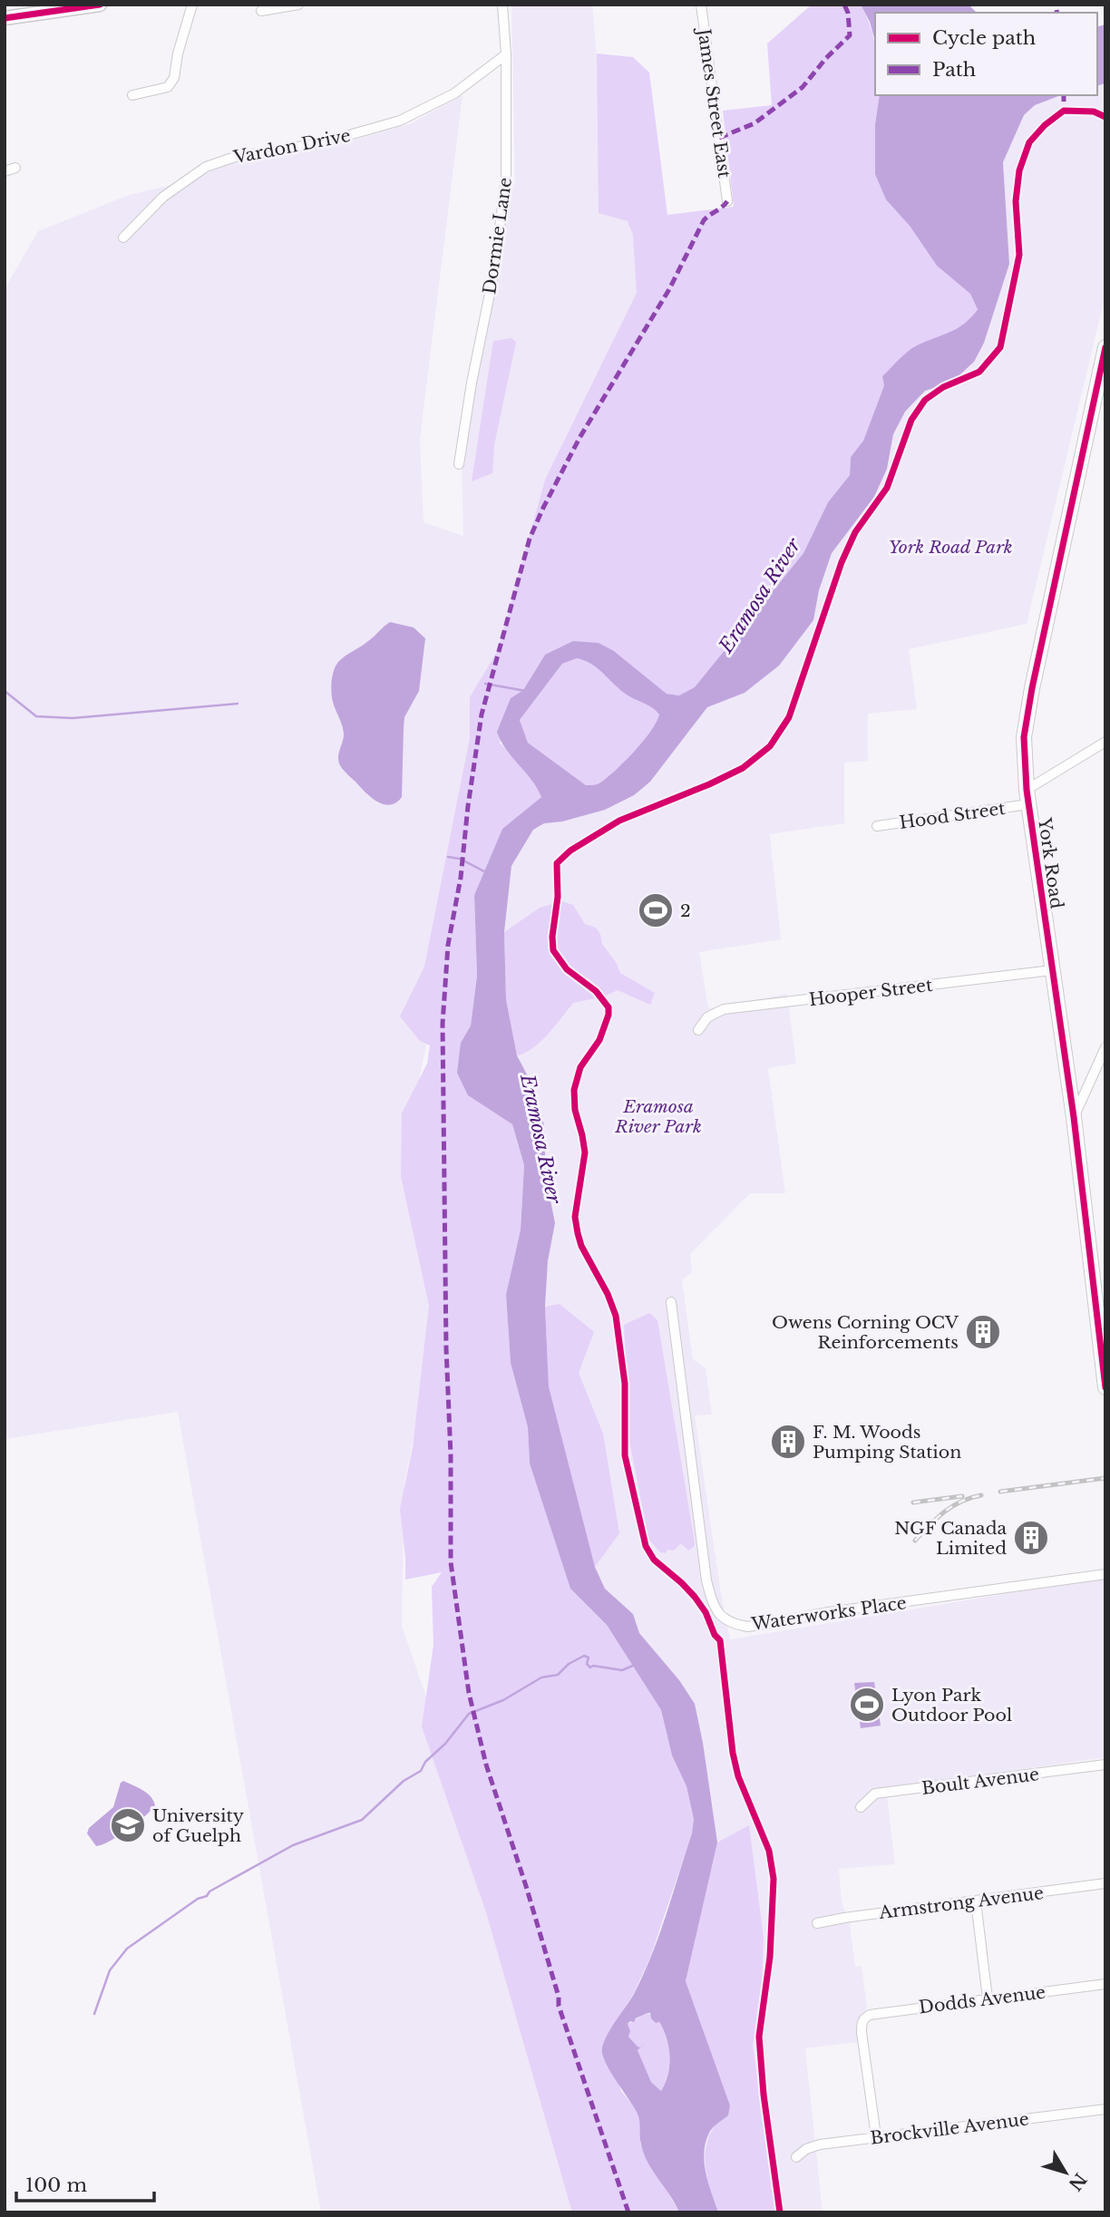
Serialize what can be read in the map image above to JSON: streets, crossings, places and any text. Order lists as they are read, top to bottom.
{
  "streets": {
    "main road": ["York Road"],
    "street": [
      "James Street East",
      "Vardon Drive",
      "Dormie Lane",
      "Hood Street",
      "Hooper Street",
      "Waterworks Place",
      "Boult Avenue",
      "Armstrong Avenue",
      "Dodds Avenue",
      "Brockville Avenue"
    ]
  },
  "crossings": [
    ["Vardon Drive", "Dormie Lane"],
    ["Hood Street", "York Road"],
    ["York Road", "Hooper Street"],
    ["Dodds Avenue", "Brockville Avenue"]
  ],
  "water": ["Eramosa River"],
  "parks": ["York Road Park", "Eramosa River Park"],
  "places": {
    "sports": ["2", "Lyon Park Outdoor Pool"],
    "building": ["Owens Corning OCV Reinforcements", "F. M. Woods Pumping Station", "NGF Canada Limited"],
    "school or university": ["University of Guelph"]
  },
  "legend": ["Cycle path", "Path"],
  "scale_bar": "100 m",
  "north": "bottom right"
}
